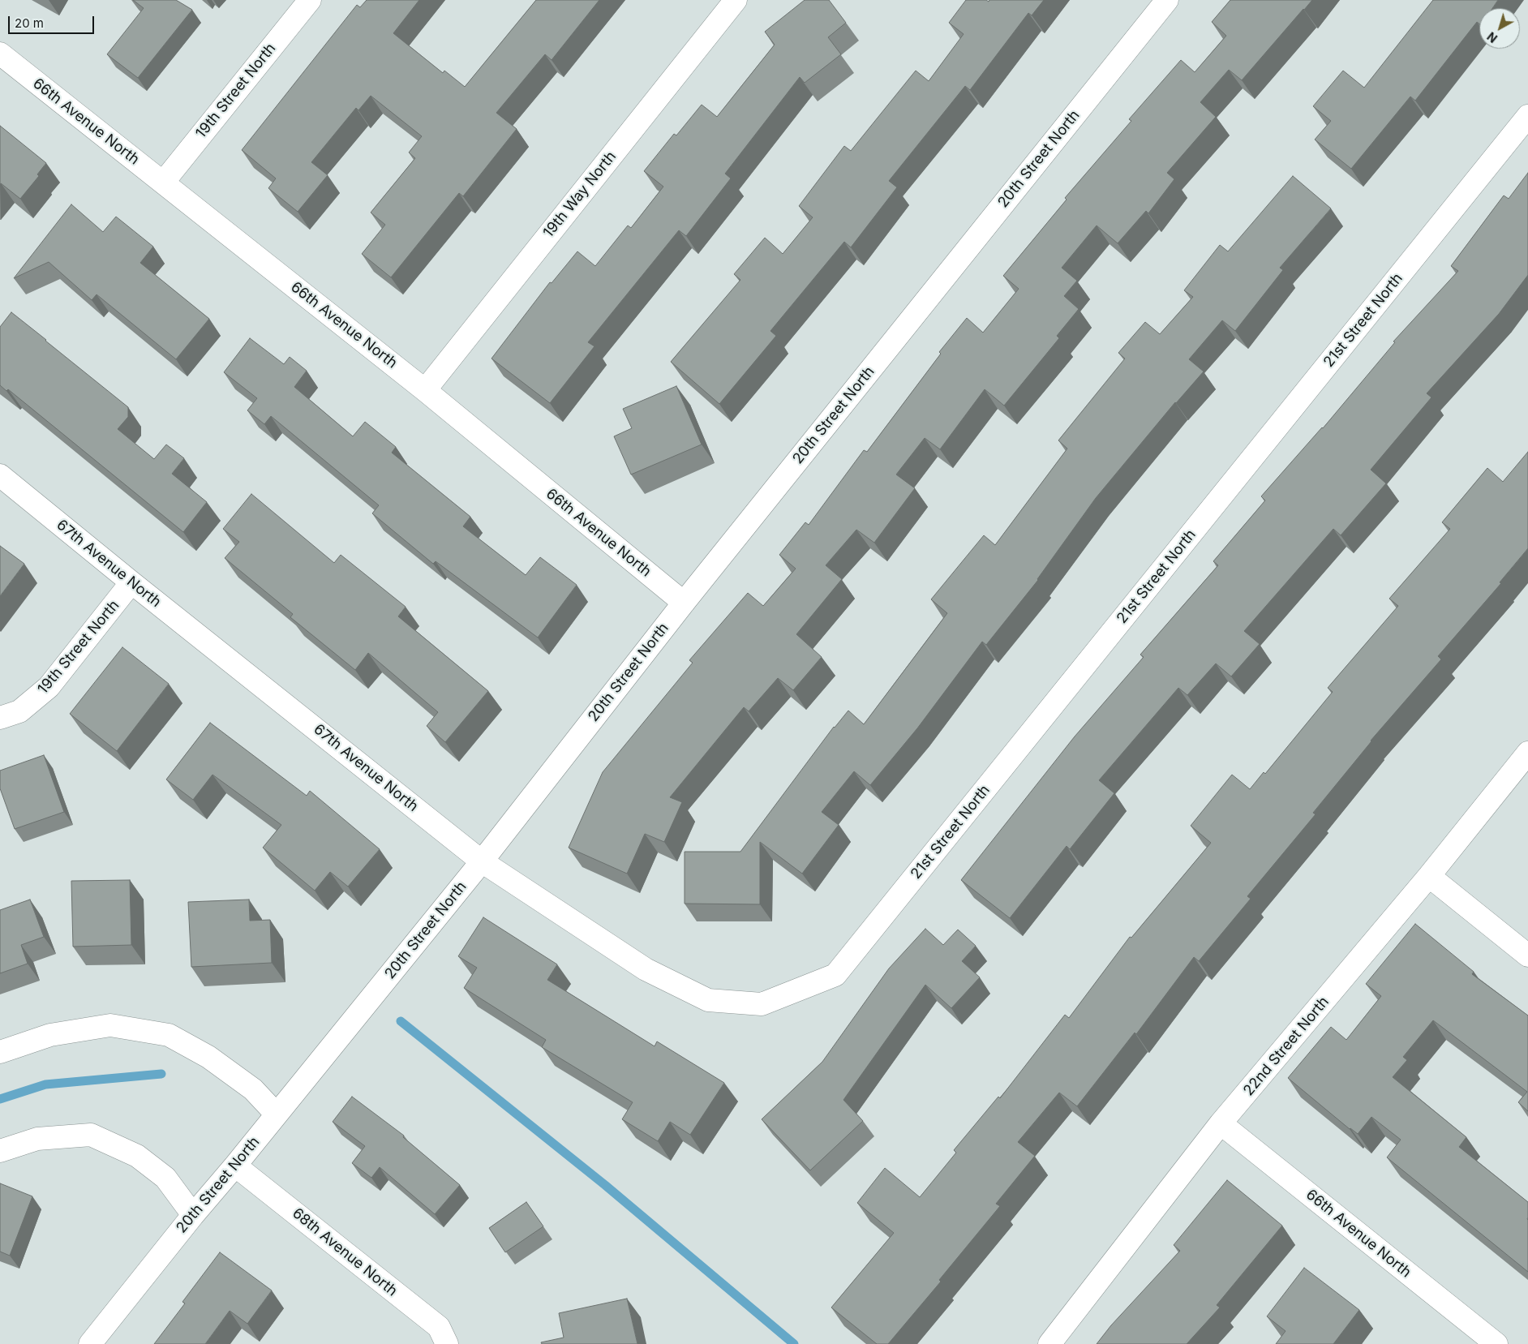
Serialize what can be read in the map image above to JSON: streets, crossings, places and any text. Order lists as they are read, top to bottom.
{
  "streets": {
    "street": [
      "19th Street North",
      "66th Avenue North",
      "20th Street North",
      "19th Way North",
      "21st Street North",
      "67th Avenue North",
      "22nd Street North",
      "68th Avenue North"
    ]
  },
  "crossings": [
    ["19th Street North", "66th Avenue North"],
    ["19th Street North", "67th Avenue North"],
    ["66th Avenue North", "20th Street North"],
    ["66th Avenue North", "19th Way North"],
    ["66th Avenue North", "22nd Street North"],
    ["20th Street North", "67th Avenue North"],
    ["20th Street North", "68th Avenue North"],
    ["21st Street North", "67th Avenue North"]
  ],
  "scale_bar": "20 m",
  "north": "bottom left"
}
